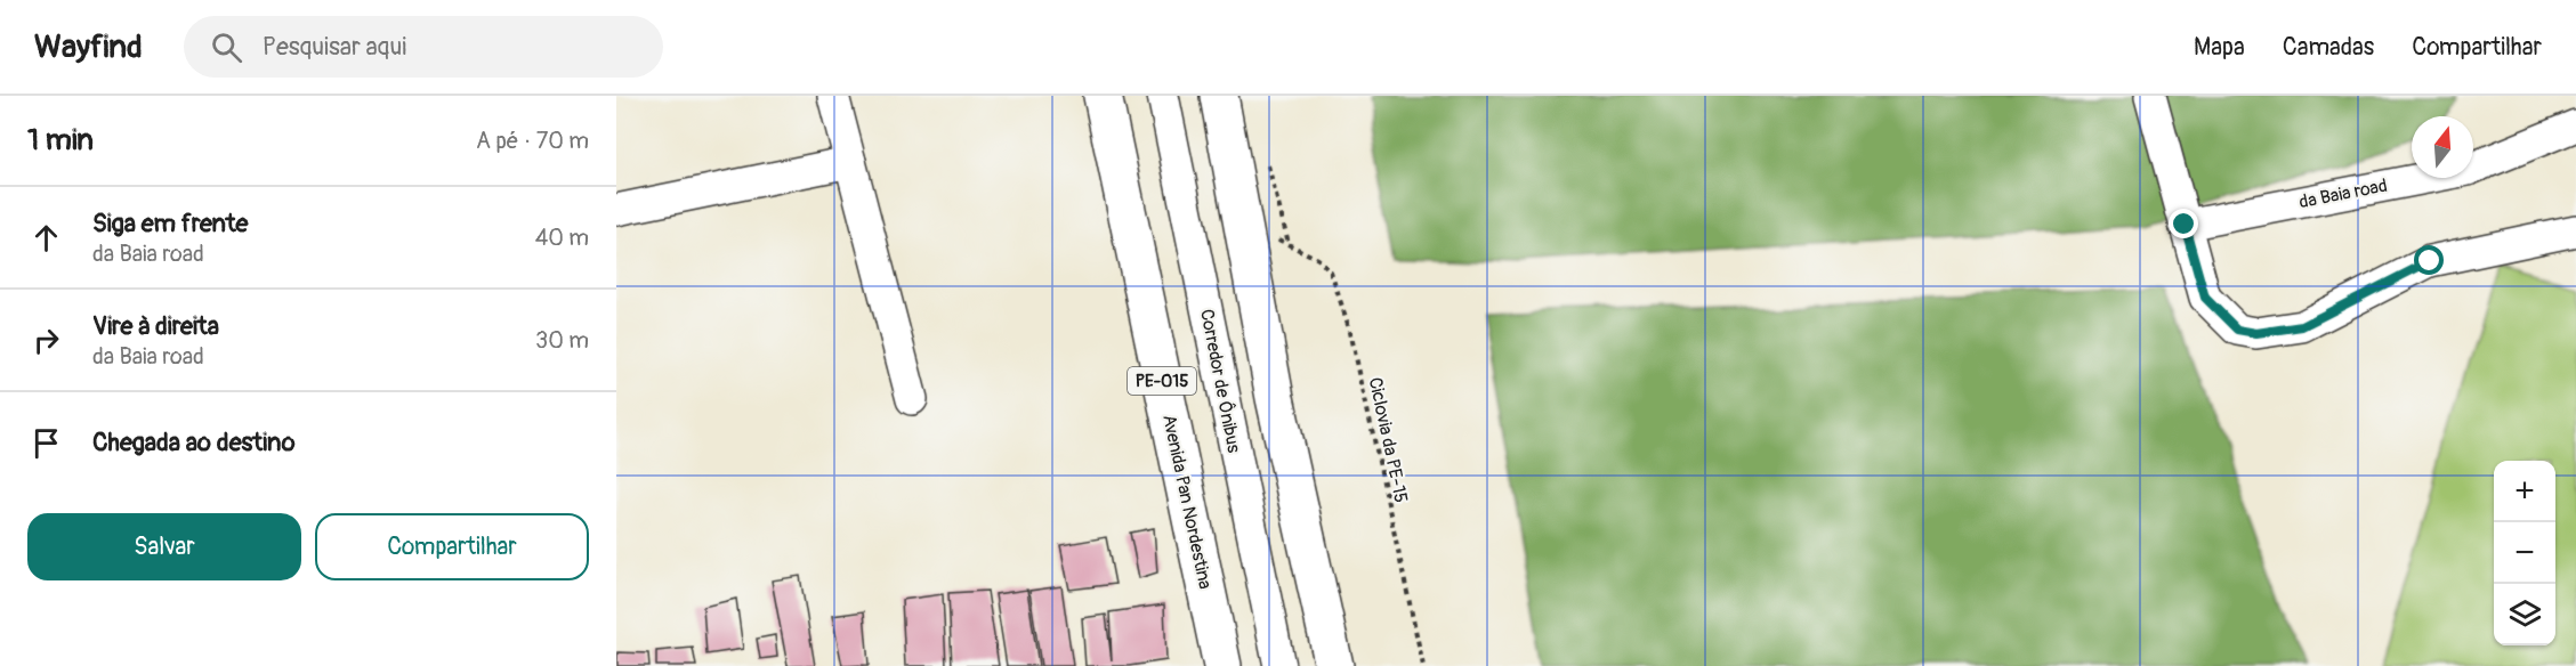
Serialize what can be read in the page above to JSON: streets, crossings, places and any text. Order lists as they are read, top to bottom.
{
  "streets": {
    "highway": ["PE-015", "Avenida Pan Nordestina"],
    "street": ["da Baia road", "Corredor de Ônibus"],
    "path": ["Ciclovia da PE-15"]
  },
  "north": "top",
  "page": {
    "header": "Wayfind",
    "search": "Pesquisar aqui",
    "nav": ["Mapa", "Camadas", "Compartilhar"],
    "heading": ["1 min", "A pé · 70 m"],
    "list": [
      ["Siga em frente", "da Baia road", "40 m"],
      ["Vire à direita", "da Baia road", "30 m"],
      "Chegada ao destino"
    ],
    "map_buttons": ["+", "−"],
    "buttons": ["Salvar", "Compartilhar"]
  }
}
